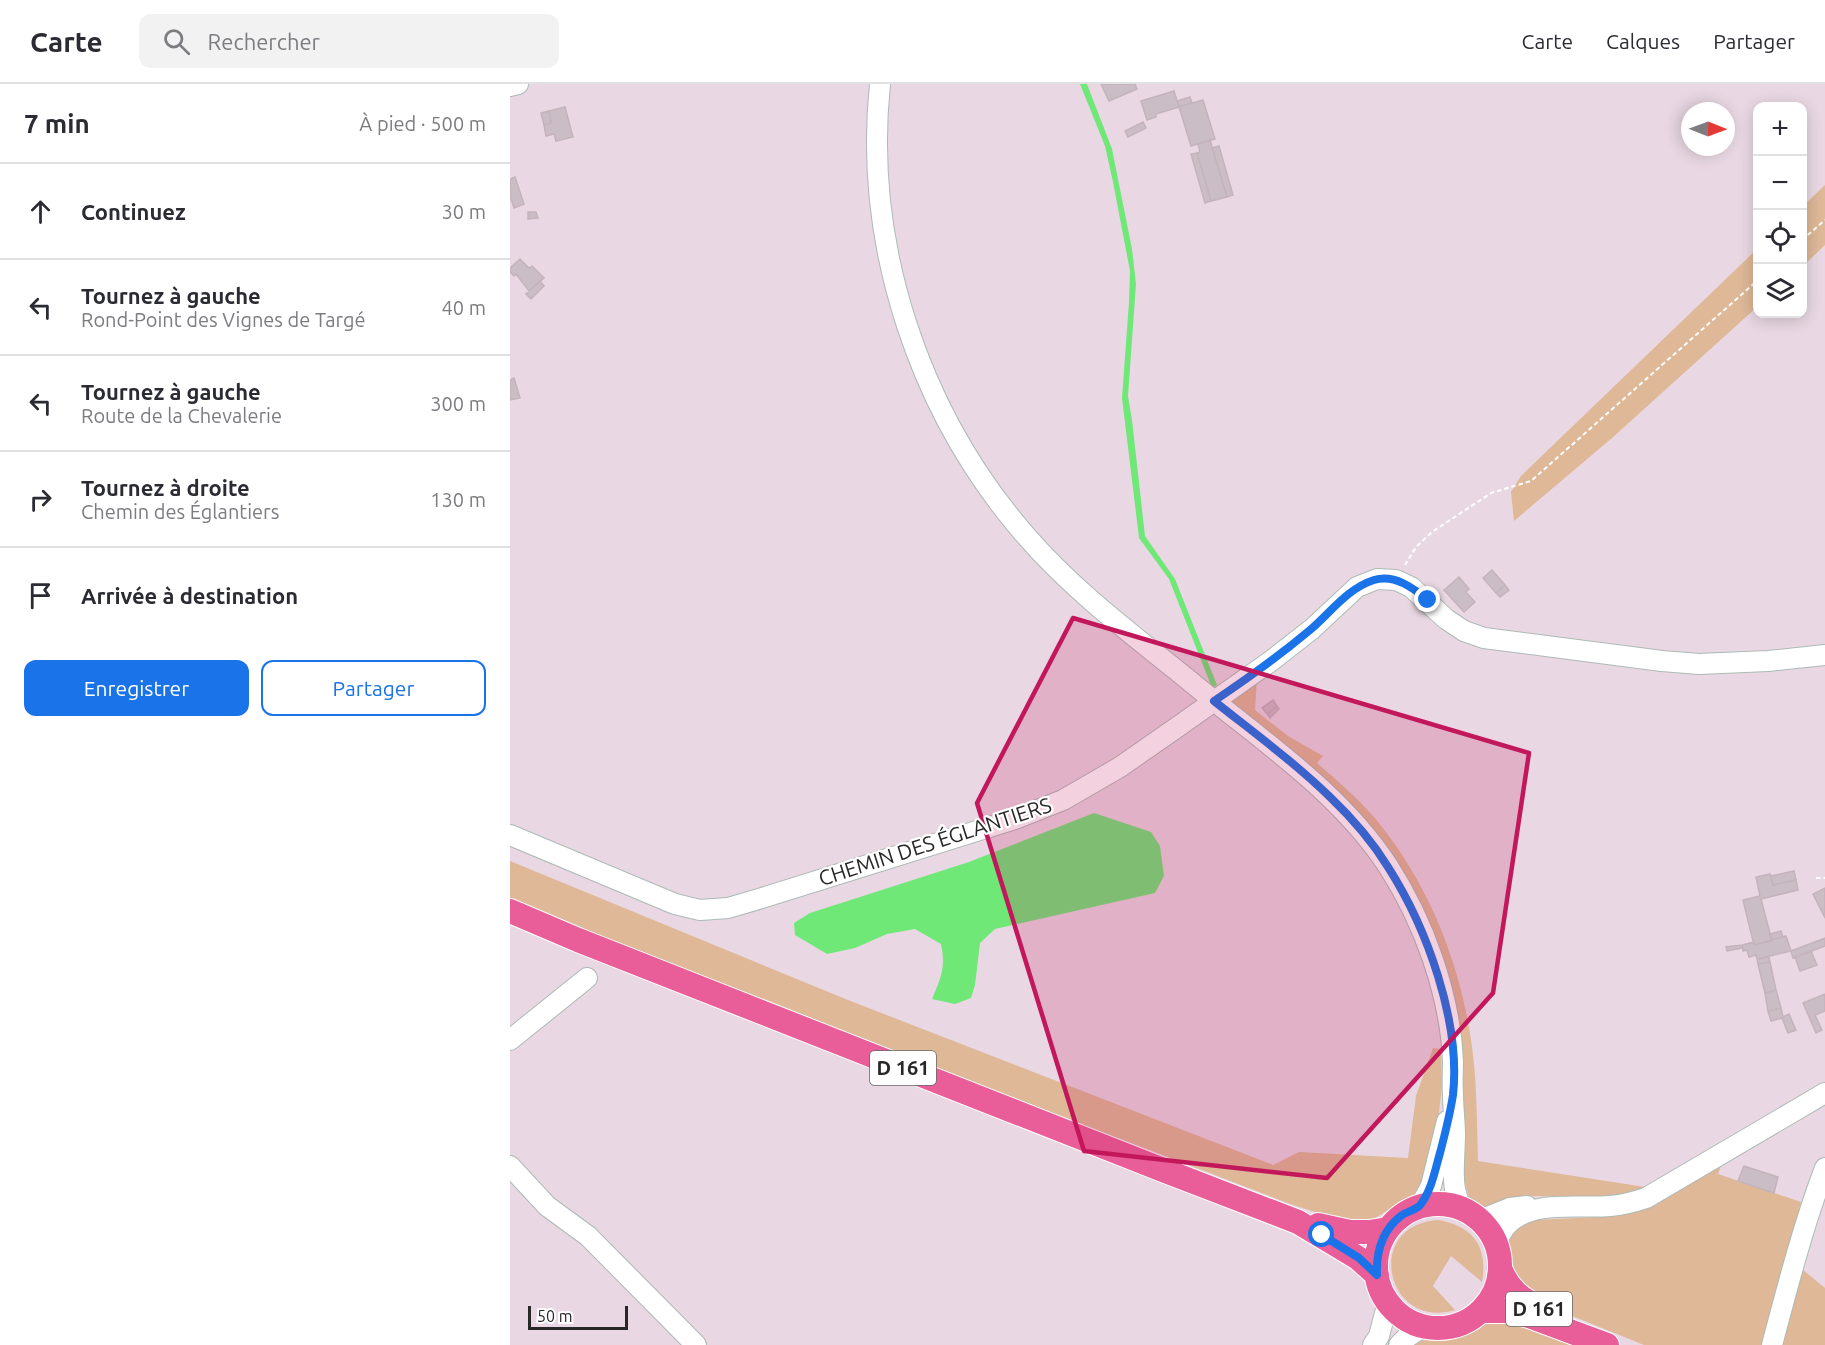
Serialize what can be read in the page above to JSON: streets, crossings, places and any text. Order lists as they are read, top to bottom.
{
  "streets": {
    "main road": ["D 161"],
    "street": ["CHEMIN DES ÉGLANTIERS"]
  },
  "scale_bar": "50 m",
  "north": "right",
  "page": {
    "header": "Carte",
    "search": "Rechercher",
    "nav": ["Carte", "Calques", "Partager"],
    "heading": ["7 min", "À pied · 500 m"],
    "map_buttons": ["+", "−"],
    "list": [
      ["Continuez", "30 m"],
      ["Tournez à gauche", "Rond-Point des Vignes de Targé", "40 m"],
      ["Tournez à gauche", "Route de la Chevalerie", "300 m"],
      ["Tournez à droite", "Chemin des Églantiers", "130 m"],
      "Arrivée à destination"
    ],
    "buttons": ["Enregistrer", "Partager"],
    "scale": "50 m"
  }
}
